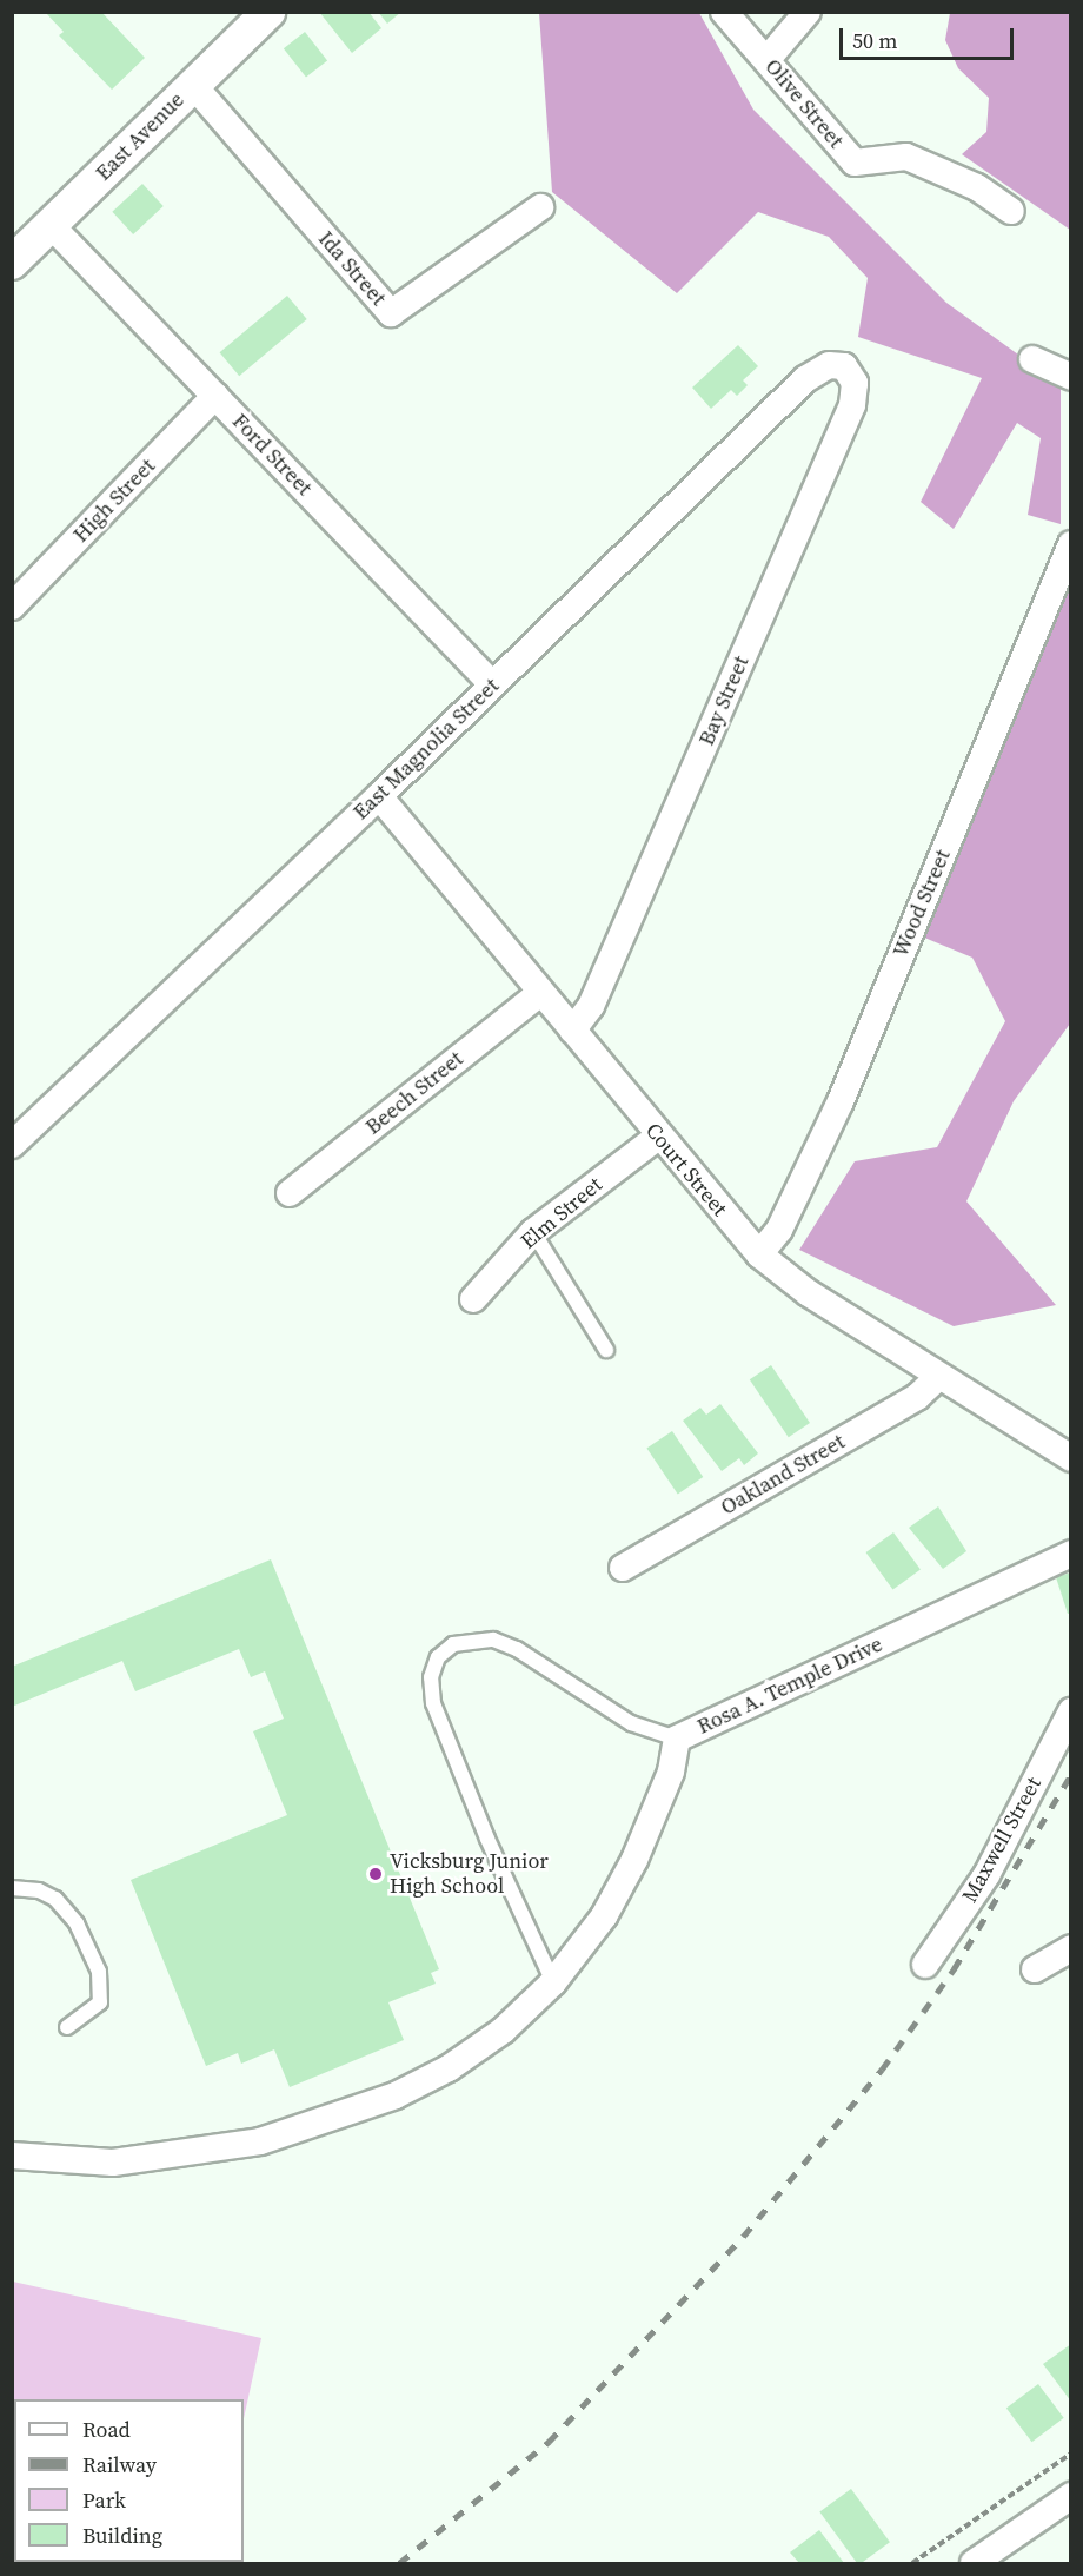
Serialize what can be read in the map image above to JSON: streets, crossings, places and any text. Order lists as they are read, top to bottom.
{
  "streets": {
    "street": [
      "Olive Street",
      "East Avenue",
      "Ida Street",
      "Ford Street",
      "High Street",
      "Bay Street",
      "East Magnolia Street",
      "Wood Street",
      "Beech Street",
      "Court Street",
      "Elm Street",
      "Oakland Street",
      "Rosa A. Temple Drive",
      "Maxwell Street"
    ]
  },
  "crossings": [
    ["East Avenue", "Ida Street"],
    ["East Avenue", "Ford Street"],
    ["Ford Street", "High Street"],
    ["Ford Street", "East Magnolia Street"],
    ["Bay Street", "East Magnolia Street"],
    ["Bay Street", "Court Street"],
    ["East Magnolia Street", "Court Street"],
    ["Wood Street", "Court Street"],
    ["Beech Street", "Court Street"],
    ["Court Street", "Elm Street"],
    ["Court Street", "Oakland Street"]
  ],
  "places": ["Vicksburg Junior High School"],
  "legend": [
    "Road",
    "Railway",
    "Park",
    "Building"
  ],
  "scale_bar": "50 m"
}
